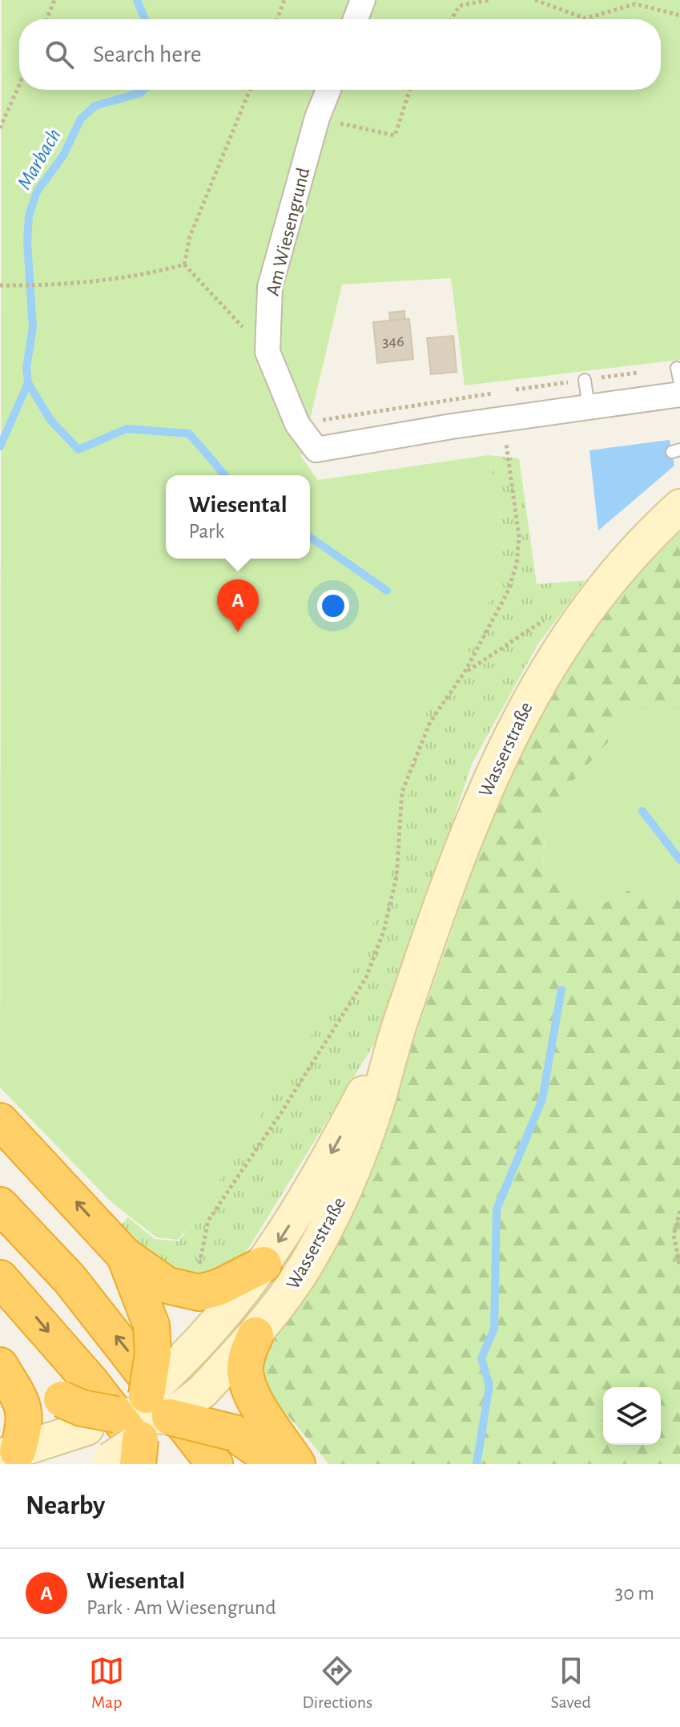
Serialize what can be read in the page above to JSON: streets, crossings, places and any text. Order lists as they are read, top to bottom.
{
  "streets": {
    "main road": ["Wasserstraße"],
    "street": ["Am Wiesengrund"]
  },
  "water": ["Marbach"],
  "house_numbers": ["346"],
  "page": {
    "search": "Search here",
    "popup": ["Wiesental", "Park"],
    "pins": "A",
    "heading": "Nearby",
    "list": [
      {
        "mark": "A",
        "name": "Wiesental",
        "note": "Park · Am Wiesengrund",
        "value": "30 m"
      }
    ],
    "nav": ["Map", "Directions", "Saved"]
  }
}
